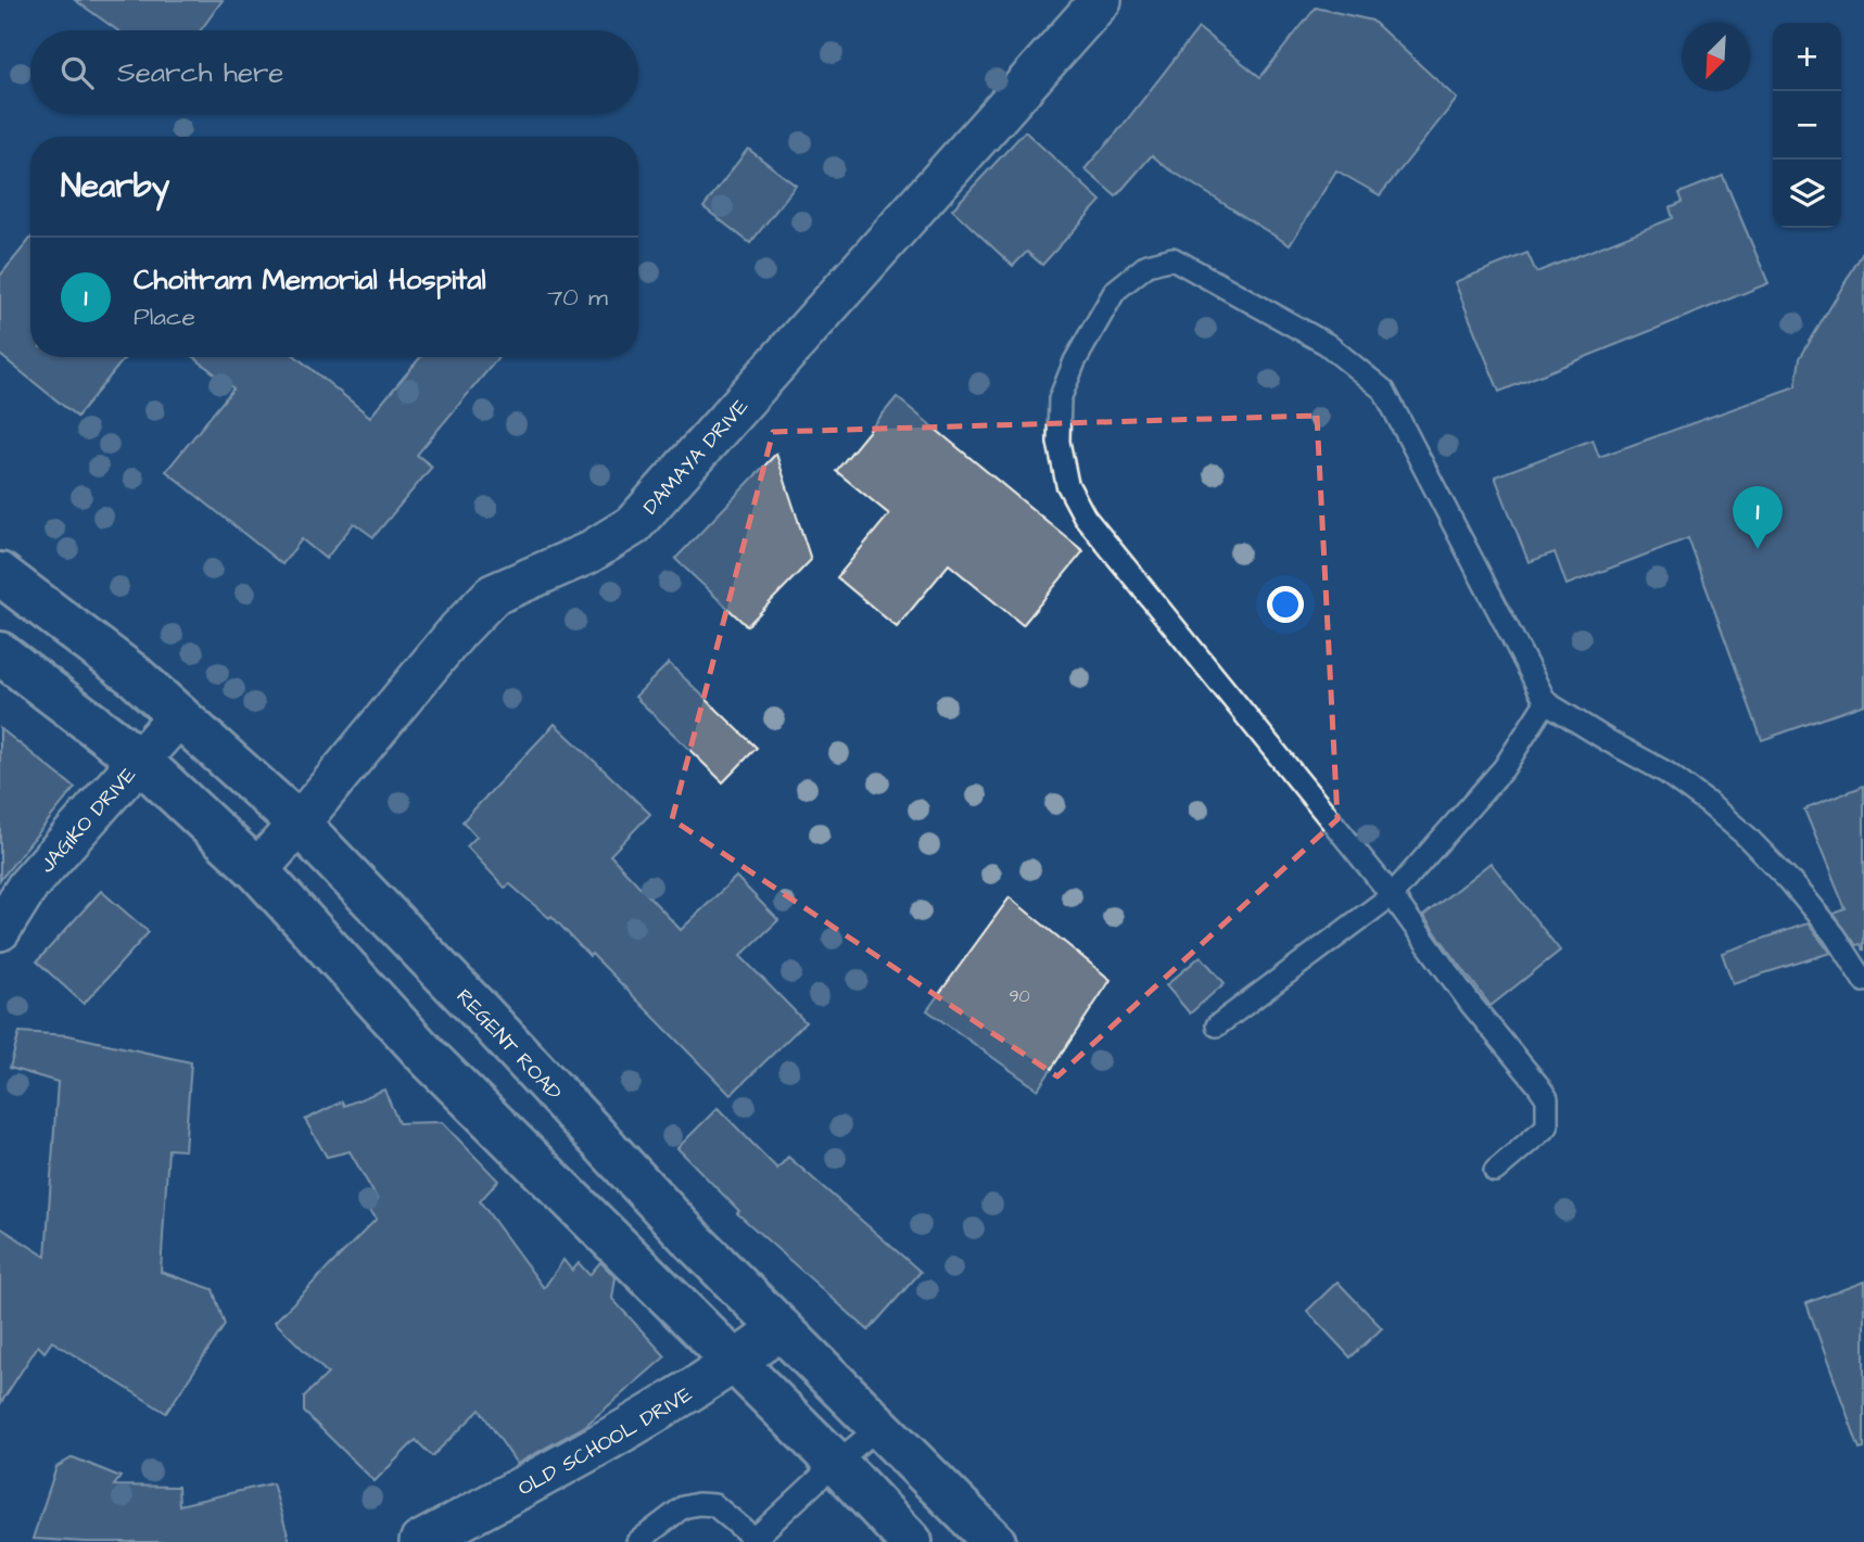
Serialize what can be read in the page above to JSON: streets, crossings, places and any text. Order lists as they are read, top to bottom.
{
  "streets": {
    "main road": ["REGENT ROAD"],
    "street": ["DAMAYA DRIVE", "JAGIKO DRIVE", "OLD SCHOOL DRIVE"]
  },
  "crossings": [
    ["DAMAYA DRIVE", "REGENT ROAD"],
    ["JAGIKO DRIVE", "REGENT ROAD"],
    ["REGENT ROAD", "OLD SCHOOL DRIVE"]
  ],
  "house_numbers": ["90"],
  "north": "bottom left",
  "page": {
    "map_buttons": ["+", "−"],
    "search": "Search here",
    "heading": "Nearby",
    "list": [
      {
        "mark": "1",
        "name": "Choitram Memorial Hospital",
        "note": "Place",
        "value": "70 m"
      }
    ],
    "pins": "1"
  }
}
